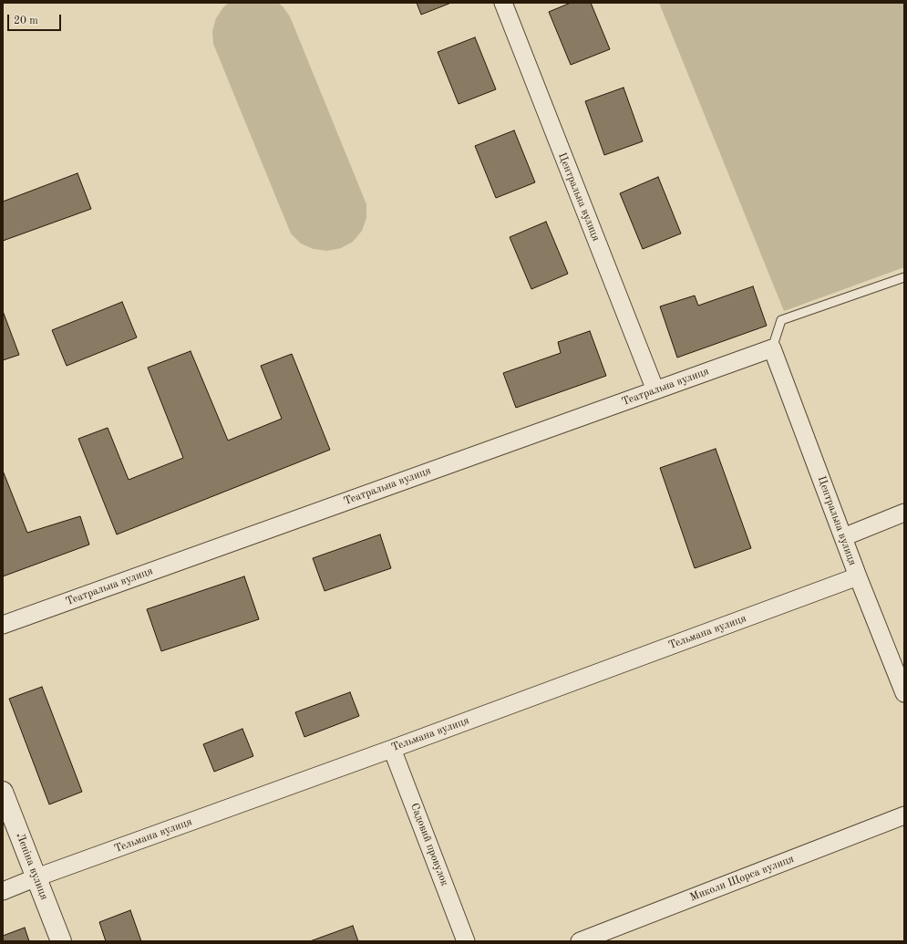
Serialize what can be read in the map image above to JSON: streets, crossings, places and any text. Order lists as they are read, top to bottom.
{
  "streets": {
    "street": [
      "Центральна вулиця",
      "Театральна вулиця",
      "Тельмана вулиця",
      "Садовий провулок",
      "Леніна вулиця",
      "Миколи Щорса вулиця"
    ]
  },
  "crossings": [
    ["Центральна вулиця", "Театральна вулиця"],
    ["Центральна вулиця", "Тельмана вулиця"],
    ["Тельмана вулиця", "Садовий провулок"],
    ["Тельмана вулиця", "Леніна вулиця"]
  ],
  "scale_bar": "20 m"
}
